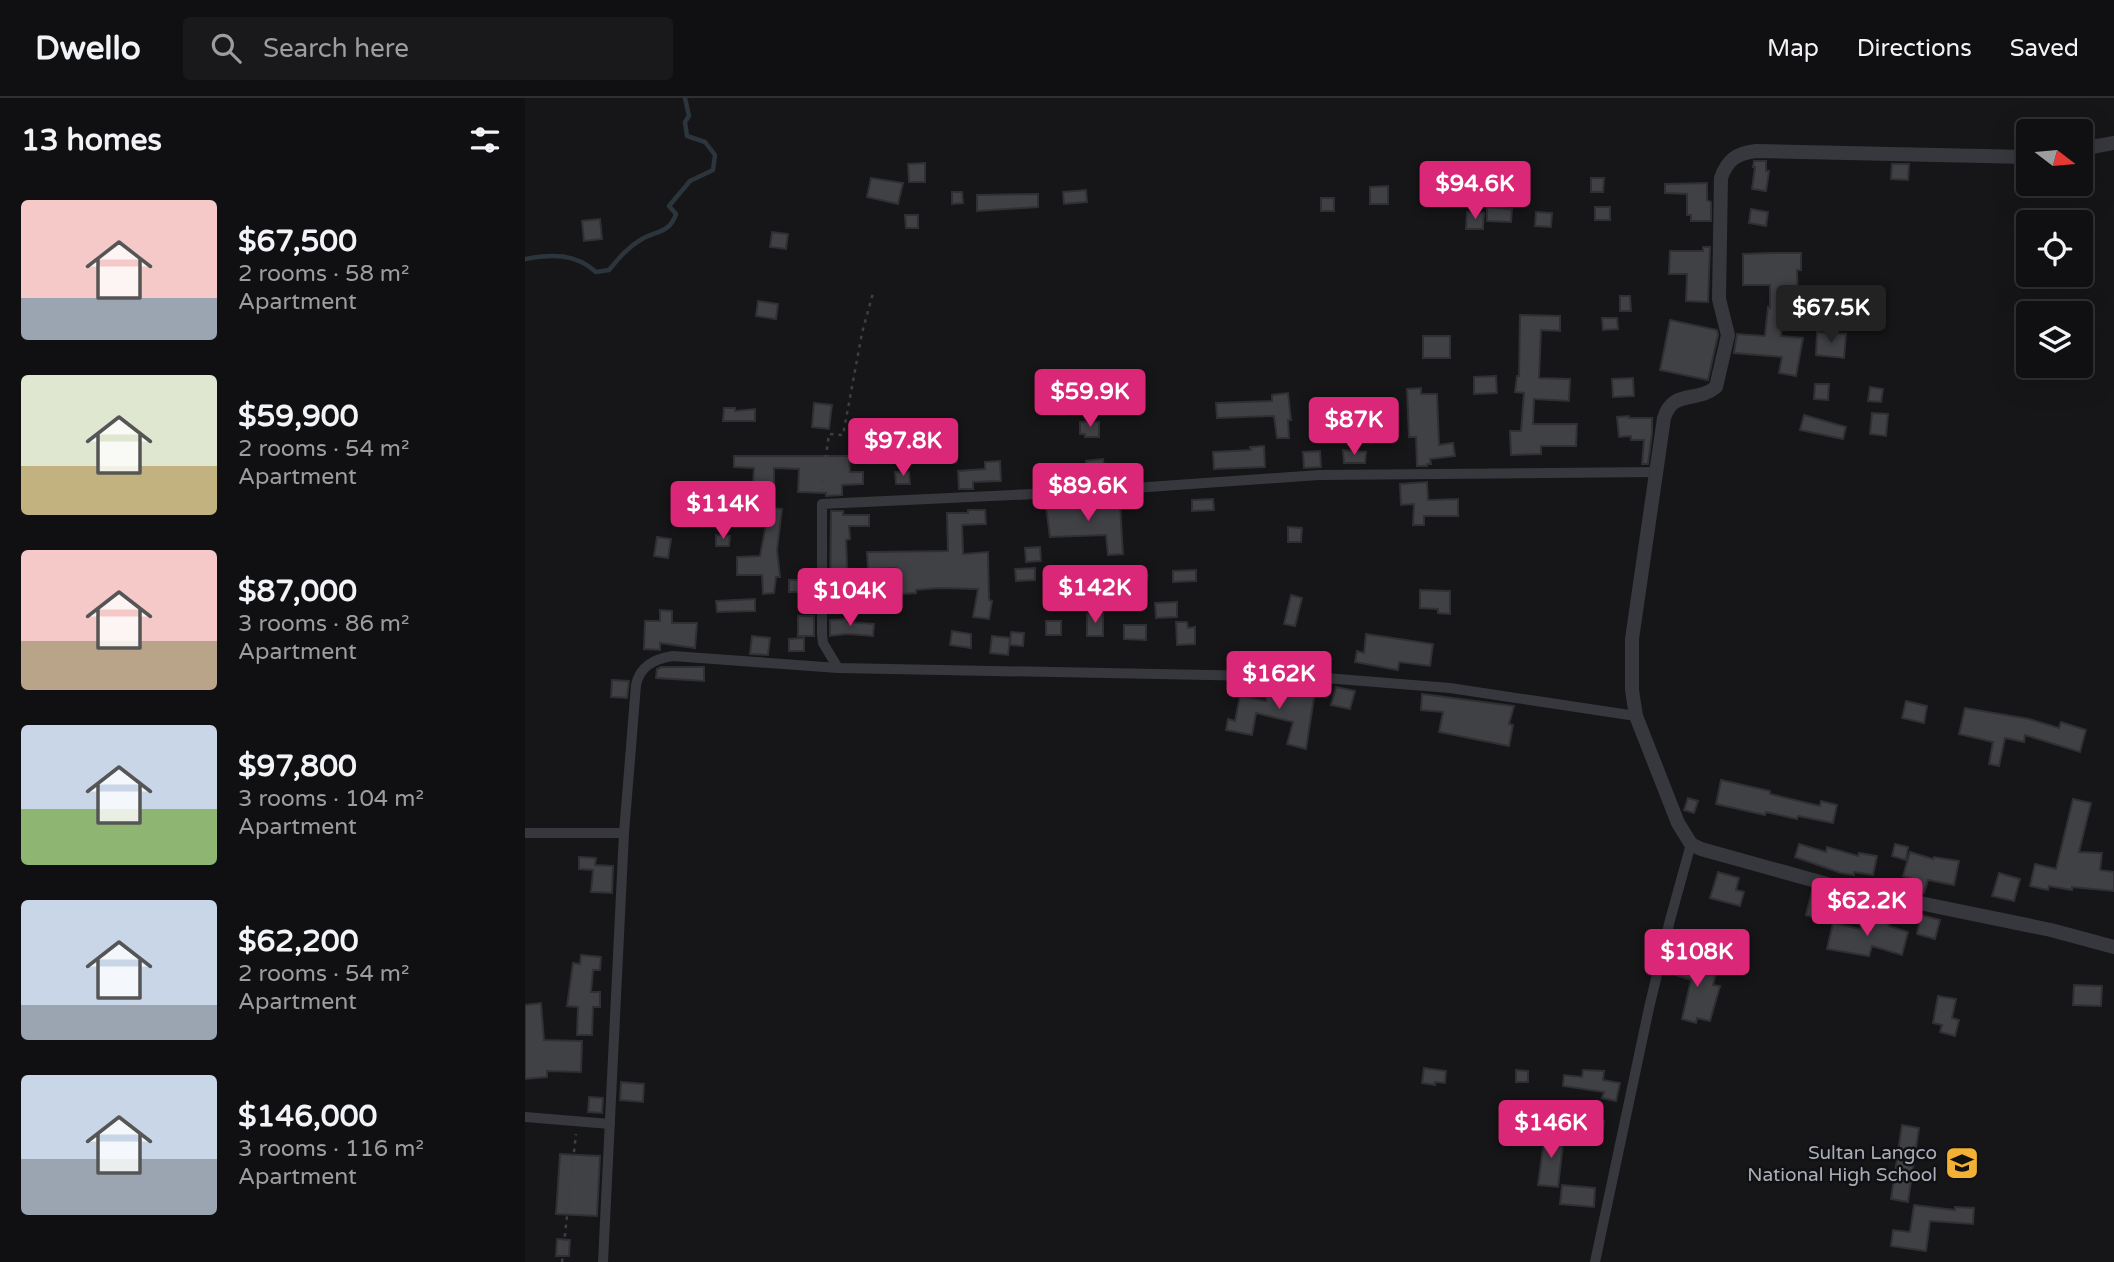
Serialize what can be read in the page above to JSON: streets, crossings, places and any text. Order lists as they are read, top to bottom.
{
  "places": {
    "school or university": ["Sultan Langco National High School"]
  },
  "north": "right",
  "page": {
    "header": "Dwello",
    "search": "Search here",
    "nav": ["Map", "Directions", "Saved"],
    "heading": "13 homes",
    "price": [
      "$94.6K",
      "$67.5K",
      "$59.9K",
      "$87K",
      "$97.8K",
      "$89.6K",
      "$114K",
      "$142K",
      "$104K",
      "$162K",
      "$62.2K",
      "$108K",
      "$146K"
    ],
    "list": [
      {
        "name": "$67,500",
        "note": "2 rooms · 58 m² · Apartment"
      },
      {
        "name": "$59,900",
        "note": "2 rooms · 54 m² · Apartment"
      },
      {
        "name": "$87,000",
        "note": "3 rooms · 86 m² · Apartment"
      },
      {
        "name": "$97,800",
        "note": "3 rooms · 104 m² · Apartment"
      },
      {
        "name": "$62,200",
        "note": "2 rooms · 54 m² · Apartment"
      },
      {
        "name": "$146,000",
        "note": "3 rooms · 116 m² · Apartment"
      }
    ]
  }
}
